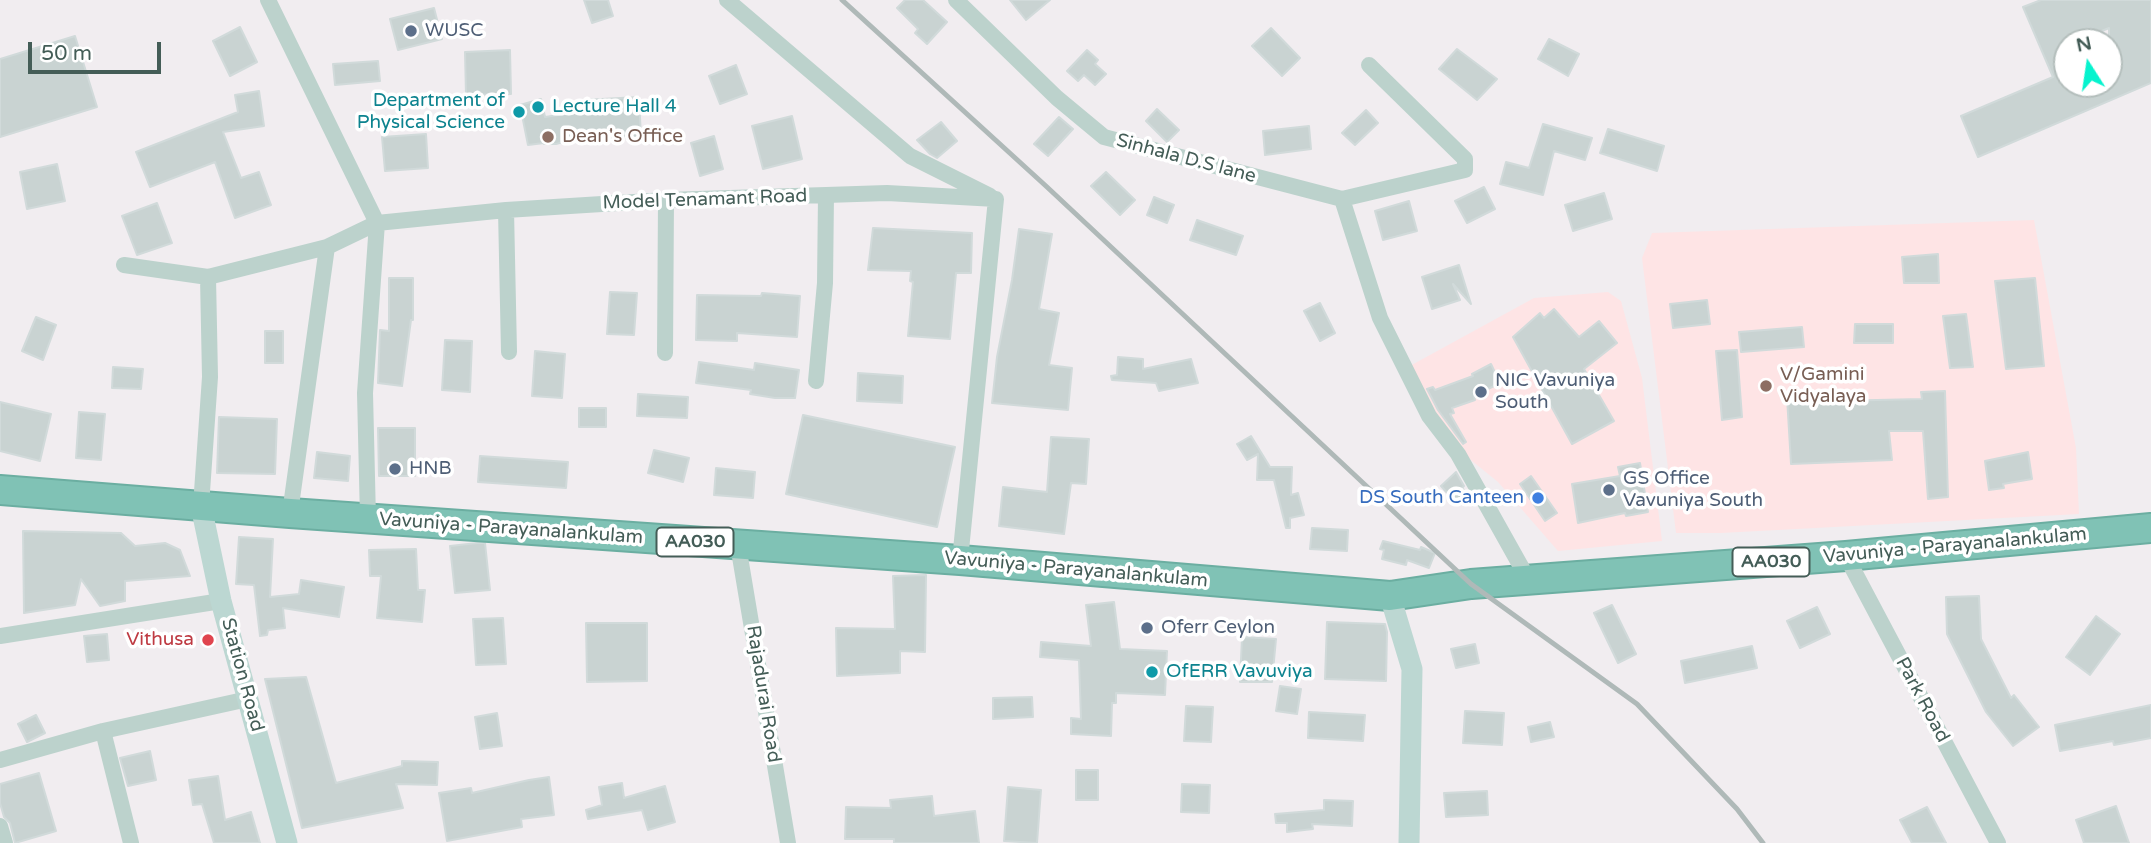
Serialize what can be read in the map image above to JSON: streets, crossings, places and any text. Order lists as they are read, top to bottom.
{
  "streets": {
    "highway": ["Vavuniya - Parayanalankulam", "AA030"],
    "main road": ["Station Road"],
    "street": [
      "Sinhala D.S lane",
      "Model Tenamant Road",
      "Rajadurai Road",
      "Park Road"
    ]
  },
  "crossings": [
    ["Vavuniya - Parayanalankulam", "Station Road"],
    ["Vavuniya - Parayanalankulam", "Rajadurai Road"],
    ["Vavuniya - Parayanalankulam", "Park Road"]
  ],
  "places": [
    "WUSC",
    "Lecture Hall 4",
    "Department of Physical Science",
    "Dean's Office",
    "V/Gamini Vidyalaya",
    "NIC Vavuniya South",
    "HNB",
    "GS Office Vavuniya South",
    "DS South Canteen",
    "Oferr Ceylon",
    "Vithusa",
    "OfERR Vavuviya"
  ],
  "scale_bar": "50 m",
  "north": "top"
}
